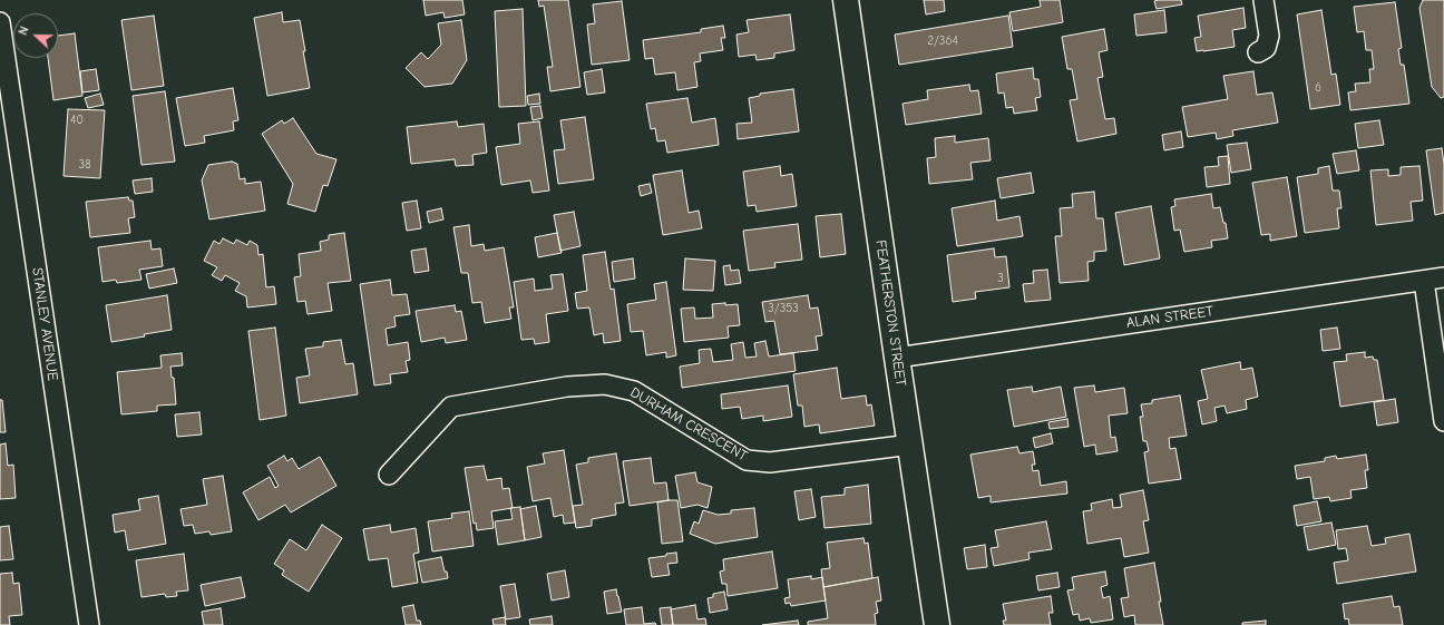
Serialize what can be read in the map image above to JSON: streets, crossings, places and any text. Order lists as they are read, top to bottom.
{
  "streets": {
    "main road": ["FEATHERSTON STREET"],
    "street": ["ALAN STREET", "STANLEY AVENUE", "DURHAM CRESCENT"]
  },
  "crossings": [
    ["FEATHERSTON STREET", "ALAN STREET"],
    ["FEATHERSTON STREET", "DURHAM CRESCENT"]
  ],
  "house_numbers": [
    "2/364",
    "6",
    "40",
    "38",
    "3",
    "3/353"
  ],
  "north": "left"
}
